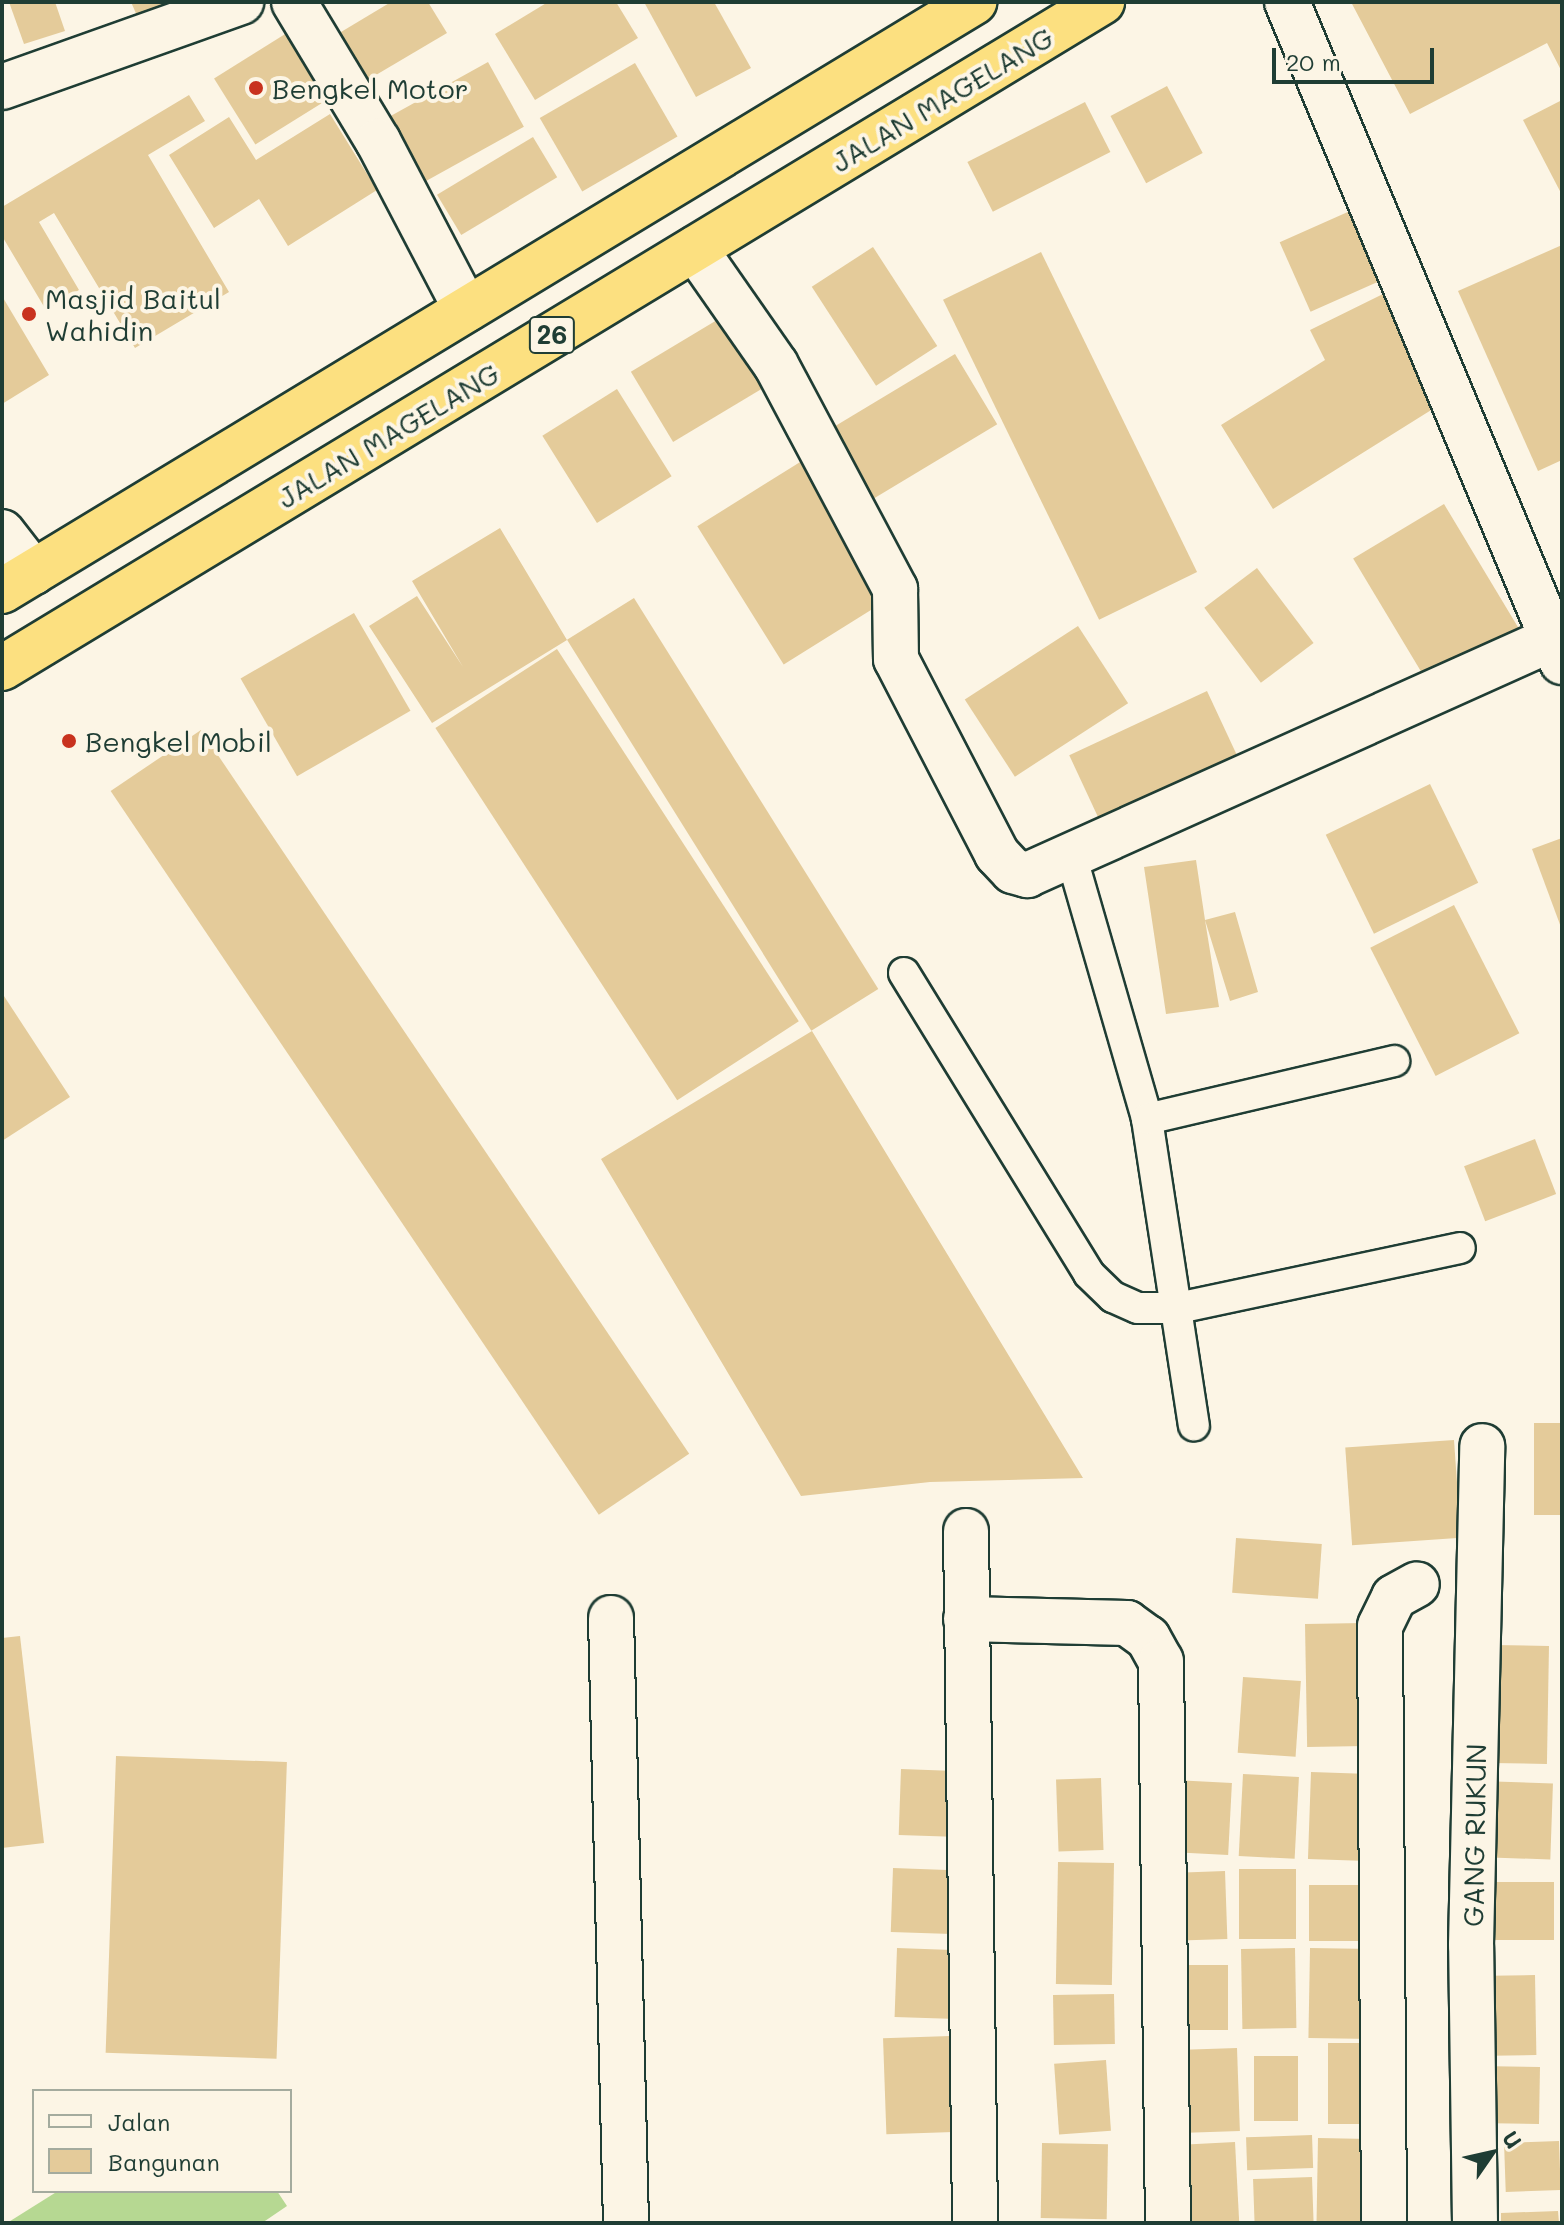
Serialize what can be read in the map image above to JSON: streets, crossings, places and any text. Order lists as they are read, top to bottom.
{
  "streets": {
    "highway": ["JALAN MAGELANG", "26"],
    "street": ["GANG RUKUN"]
  },
  "places": ["Bengkel Motor", "Masjid Baitul Wahidin", "Bengkel Mobil"],
  "legend": ["Jalan", "Bangunan"],
  "scale_bar": "20 m",
  "north": "top right"
}
